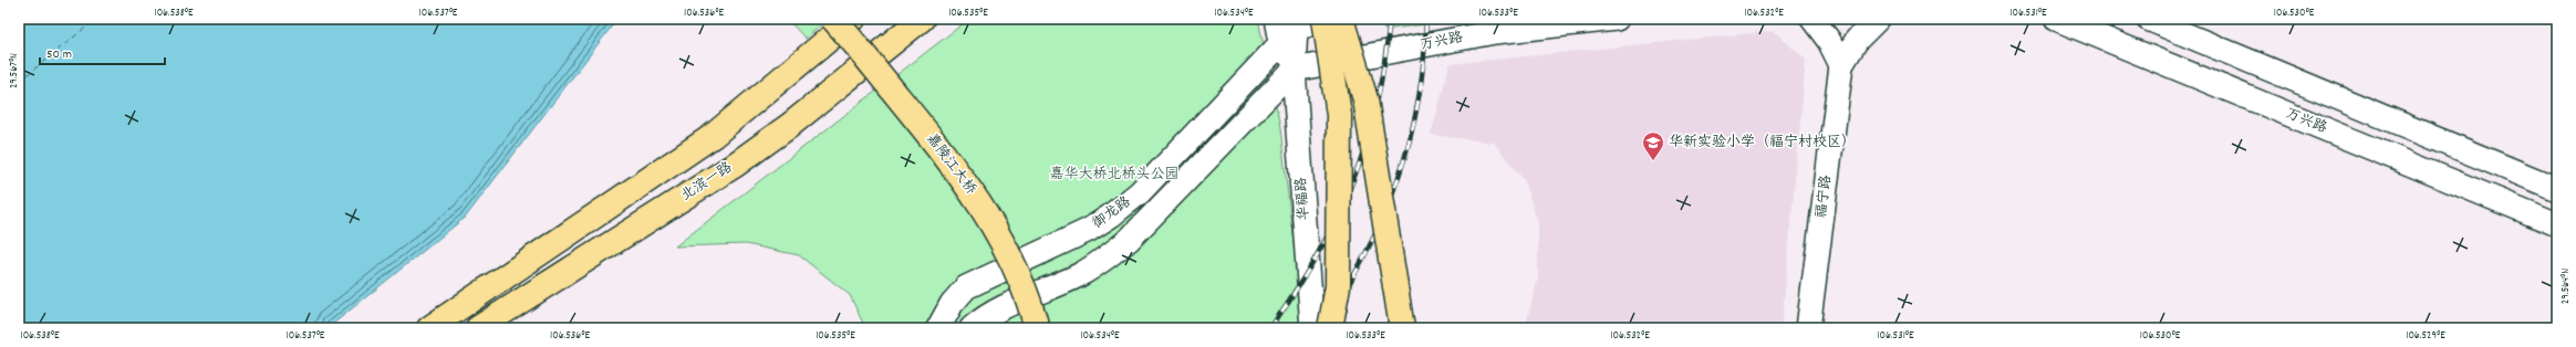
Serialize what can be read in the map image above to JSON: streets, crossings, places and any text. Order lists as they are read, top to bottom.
{
  "streets": {
    "main road": [
      "万兴路",
      "嘉陵江大桥",
      "北滨一路",
      "福宁路",
      "华福路",
      "御龙路"
    ]
  },
  "crossings": [
    ["万兴路", "华福路"],
    ["万兴路", "御龙路"],
    ["华福路", "御龙路"]
  ],
  "parks": ["嘉华大桥北桥头公园"],
  "places": {
    "school or university": ["华新实验小学（福宁村校区）"]
  },
  "scale_bar": "50 m",
  "coordinates": [
    "106.538°E",
    "106.537°E",
    "106.536°E",
    "106.535°E",
    "106.534°E",
    "106.533°E",
    "106.532°E",
    "106.531°E",
    "106.530°E",
    "29.567°N",
    "29.564°N",
    "106.529°E"
  ]
}
